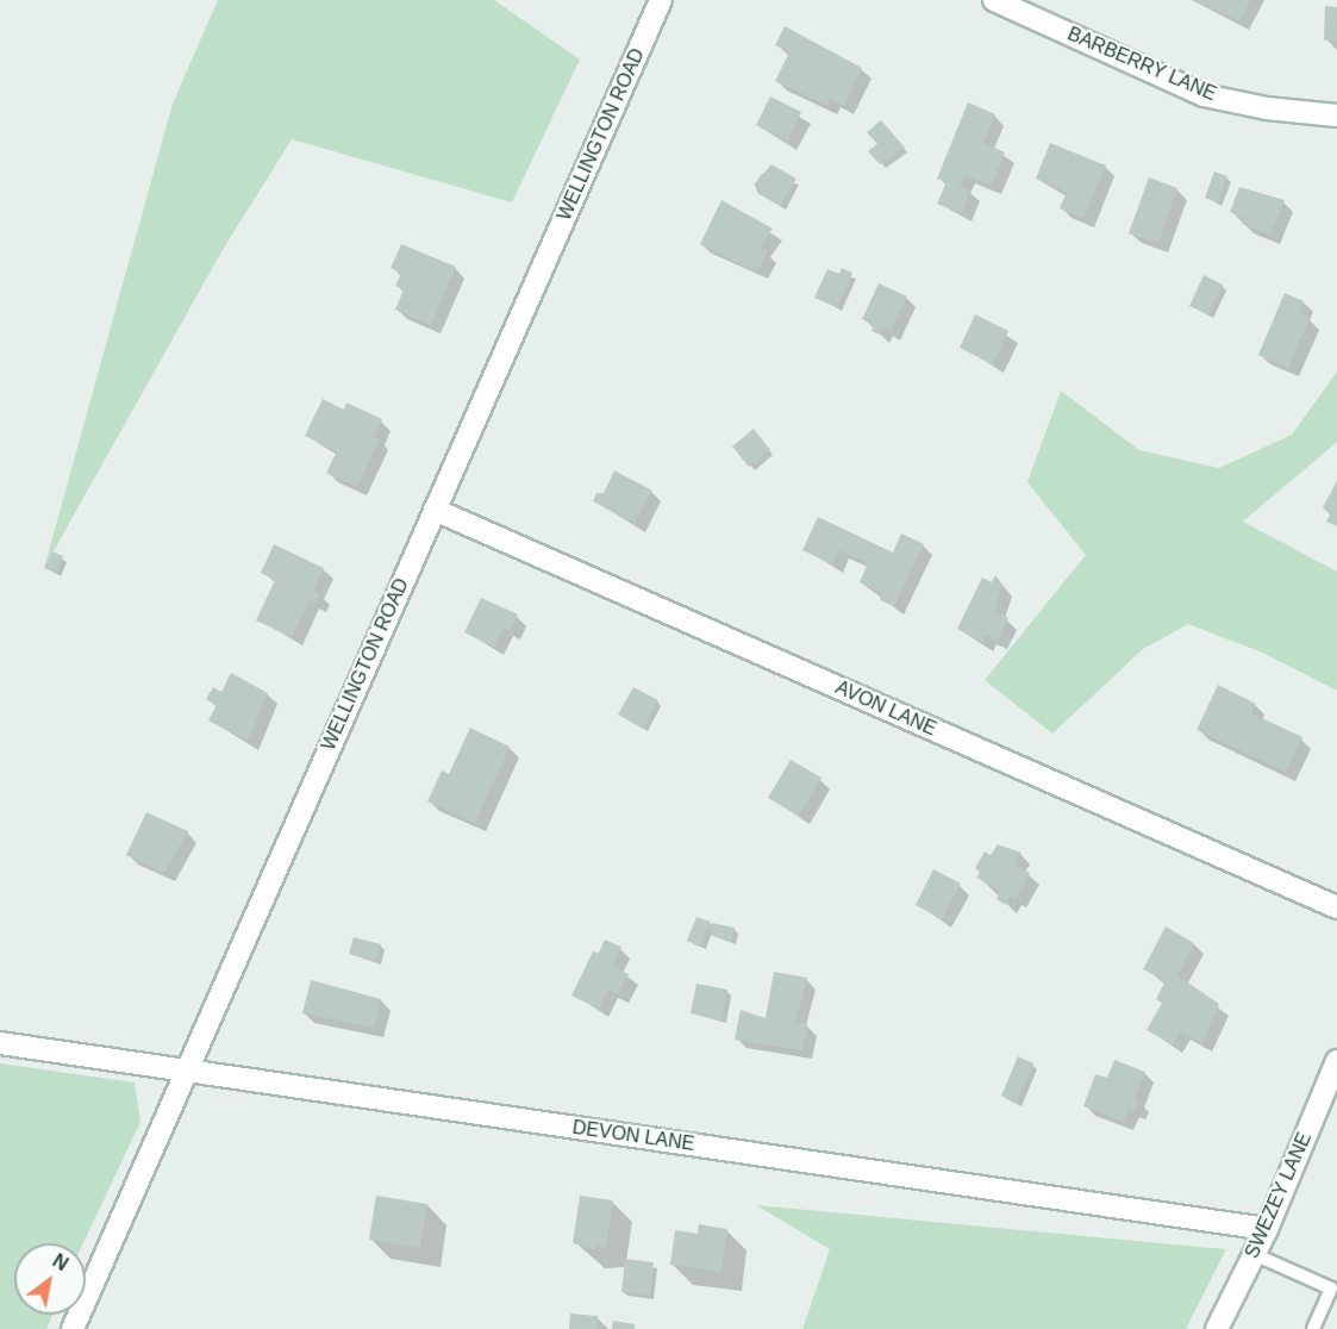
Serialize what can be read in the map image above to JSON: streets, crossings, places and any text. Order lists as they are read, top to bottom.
{
  "streets": {
    "street": [
      "BARBERRY LANE",
      "WELLINGTON ROAD",
      "AVON LANE",
      "DEVON LANE",
      "SWEZEY LANE"
    ]
  },
  "crossings": [
    ["WELLINGTON ROAD", "AVON LANE"],
    ["WELLINGTON ROAD", "DEVON LANE"],
    ["DEVON LANE", "SWEZEY LANE"]
  ],
  "north": "top right"
}
